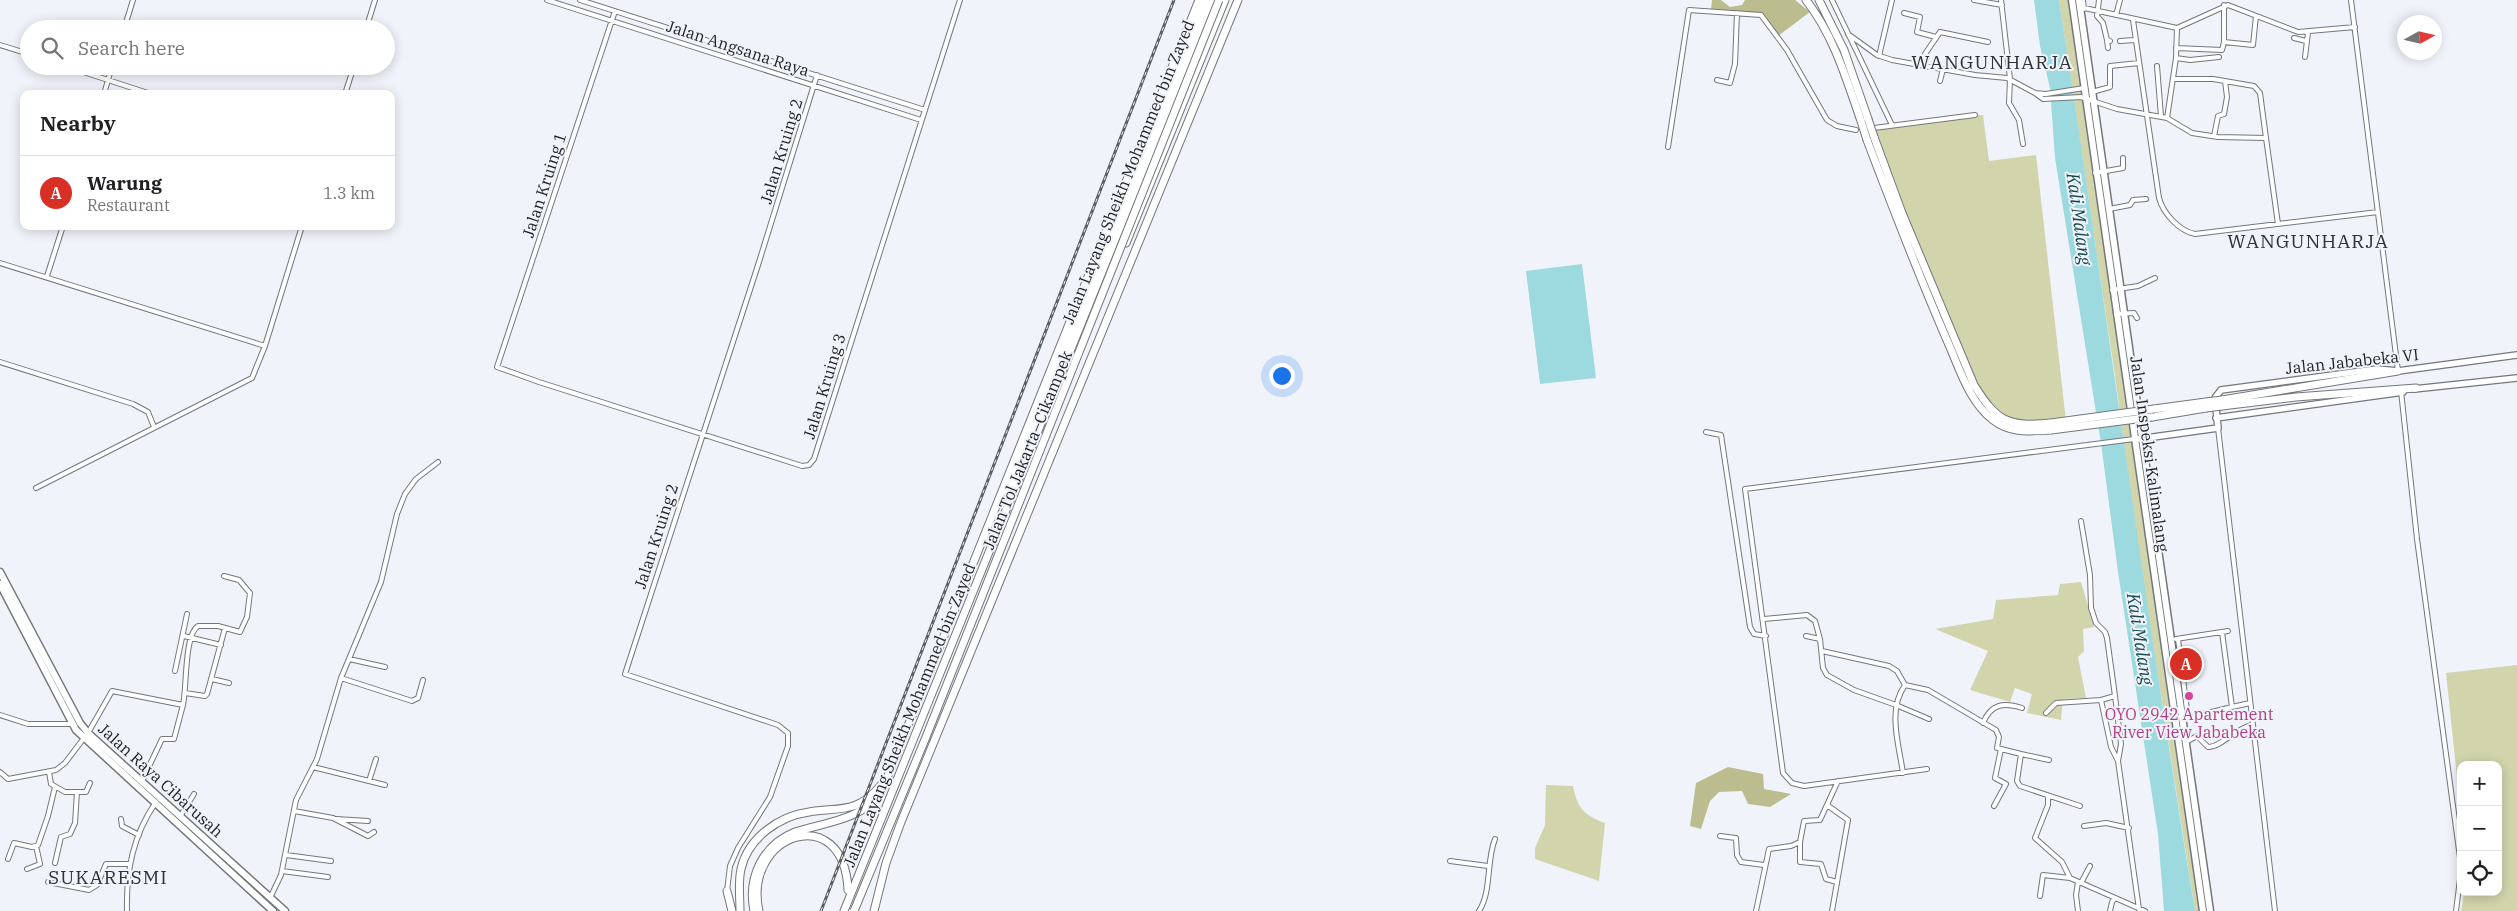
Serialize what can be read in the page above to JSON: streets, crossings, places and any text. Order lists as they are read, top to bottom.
{
  "streets": {
    "highway": ["Jalan Layang Sheikh Mohammed bin Zayed", "Jalan Tol Jakarta–Cikampek"],
    "main road": ["Jalan Jababeka VI", "Jalan Inspeksi Kalimalang", "Jalan Raya Cibarusah"],
    "street": [
      "Jalan Angsana Raya",
      "Jalan Kruing 2",
      "Jalan Kruing 1",
      "Jalan Kruing 3"
    ]
  },
  "crossings": [
    ["Jalan Angsana Raya", "Jalan Kruing 2"],
    ["Jalan Angsana Raya", "Jalan Kruing 1"],
    ["Jalan Angsana Raya", "Jalan Kruing 3"],
    ["Jalan Kruing 2", "Jalan Kruing 3"],
    ["Jalan Layang Sheikh Mohammed bin Zayed", "Jalan Tol Jakarta–Cikampek"],
    ["Jalan Kruing 1", "Jalan Kruing 3"]
  ],
  "districts": ["WANGUNHARJA", "WANGUNHARJA", "SUKARESMI"],
  "water": ["Kali Malang"],
  "places": ["OYO 2942 Apartement River View Jababeka"],
  "north": "right",
  "page": {
    "search": "Search here",
    "heading": "Nearby",
    "list": [
      {
        "mark": "A",
        "name": "Warung",
        "note": "Restaurant",
        "value": "1.3 km"
      }
    ],
    "pins": "A",
    "map_buttons": ["+", "−"]
  }
}
